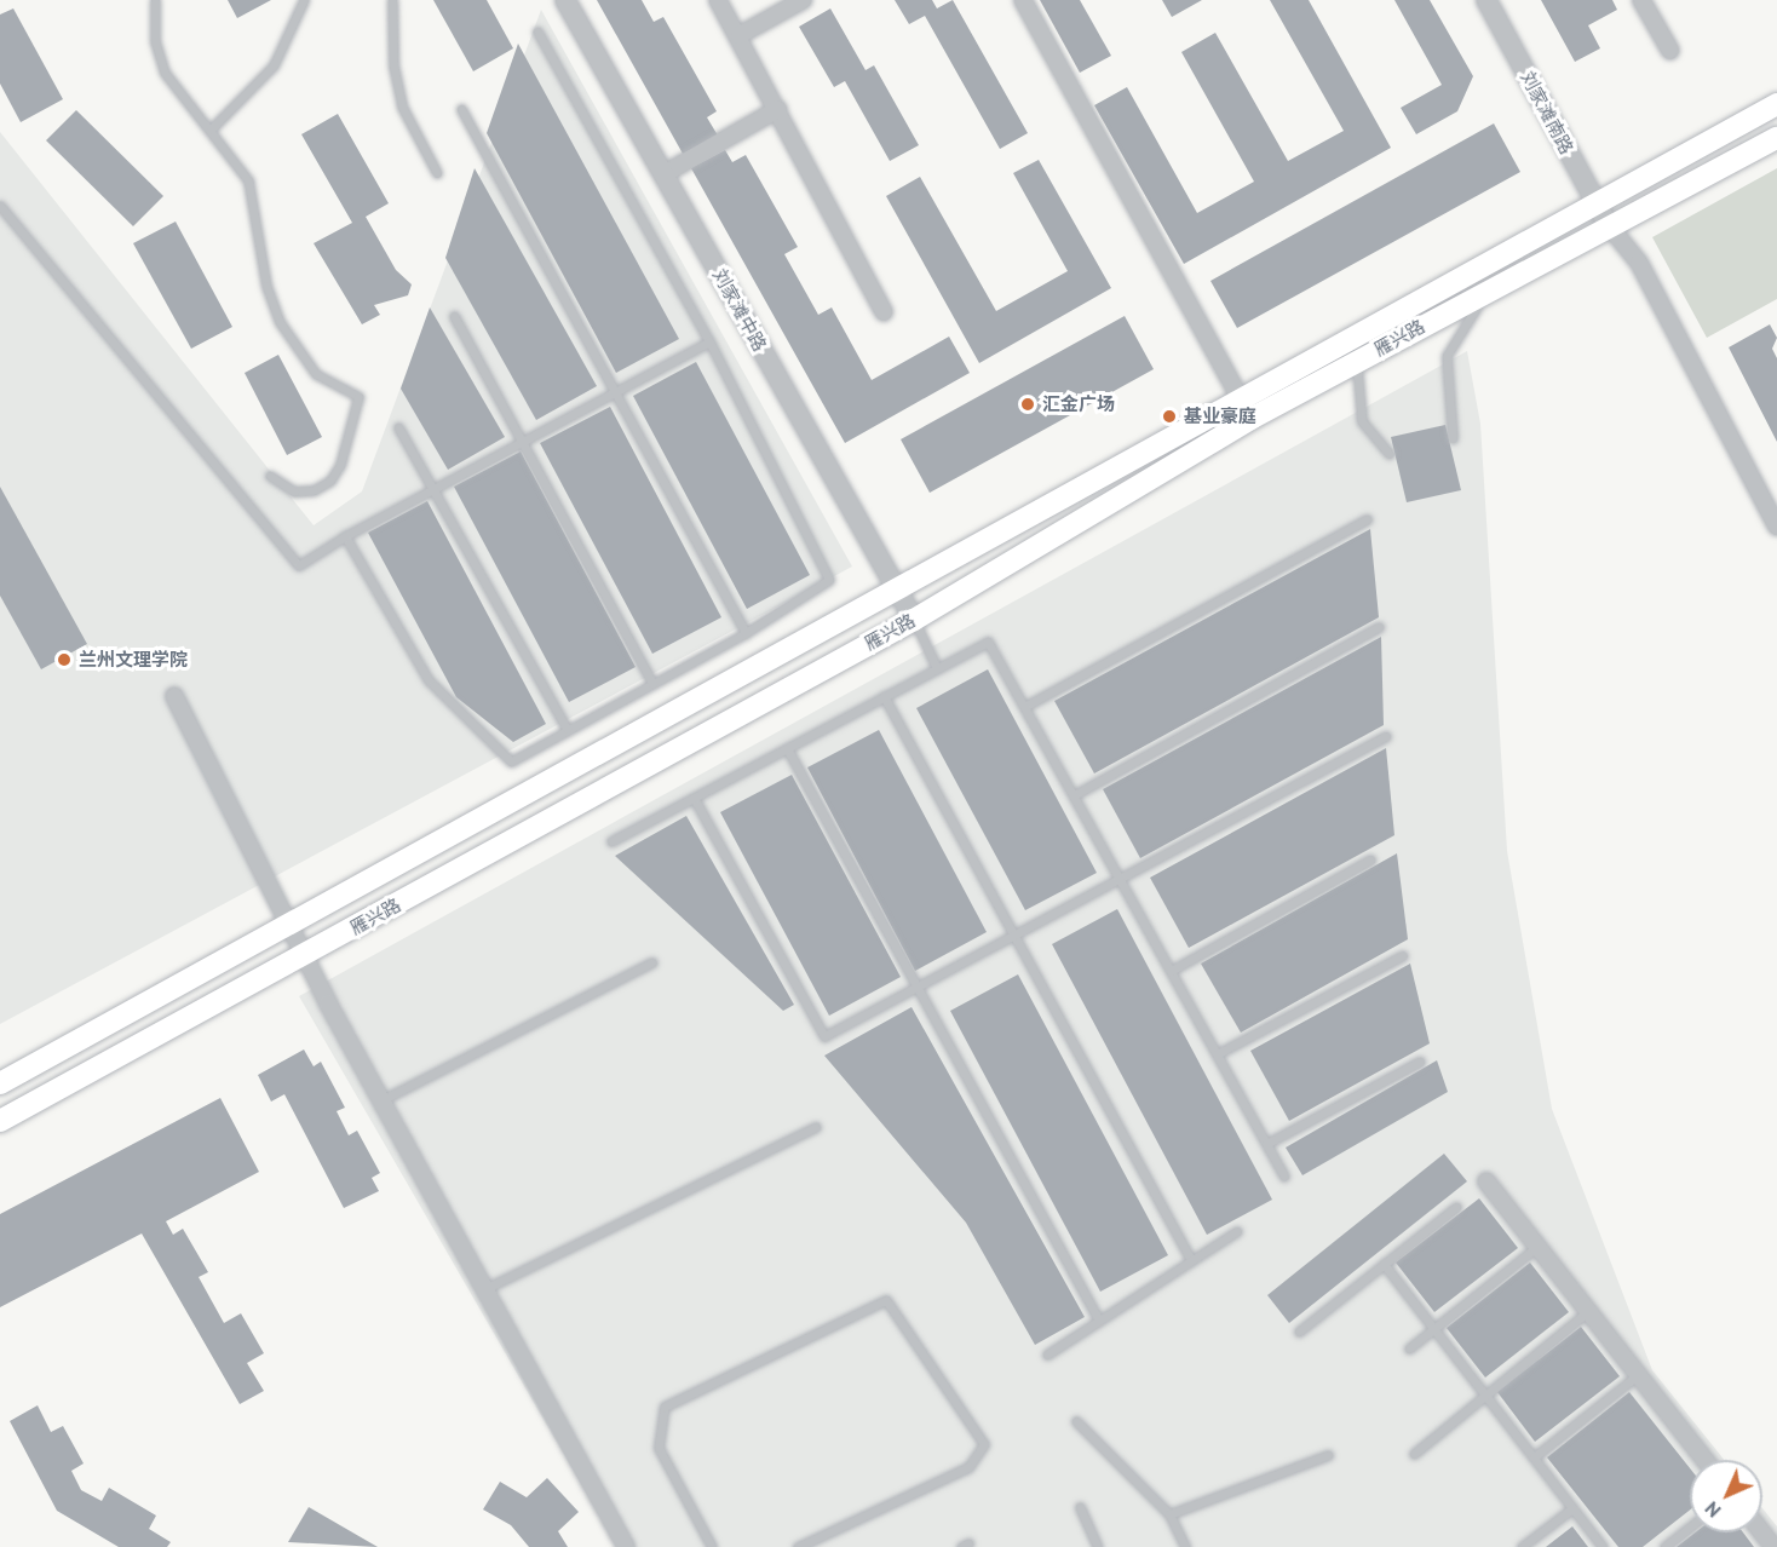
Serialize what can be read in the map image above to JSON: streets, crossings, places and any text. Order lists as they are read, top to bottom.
{
  "streets": {
    "main road": ["雁兴路"],
    "street": ["刘家滩南路", "刘家滩中路"]
  },
  "crossings": [
    ["刘家滩南路", "雁兴路"],
    ["刘家滩中路", "雁兴路"]
  ],
  "places": ["汇金广场", "基业豪庭", "兰州文理学院"],
  "north": "bottom left"
}
